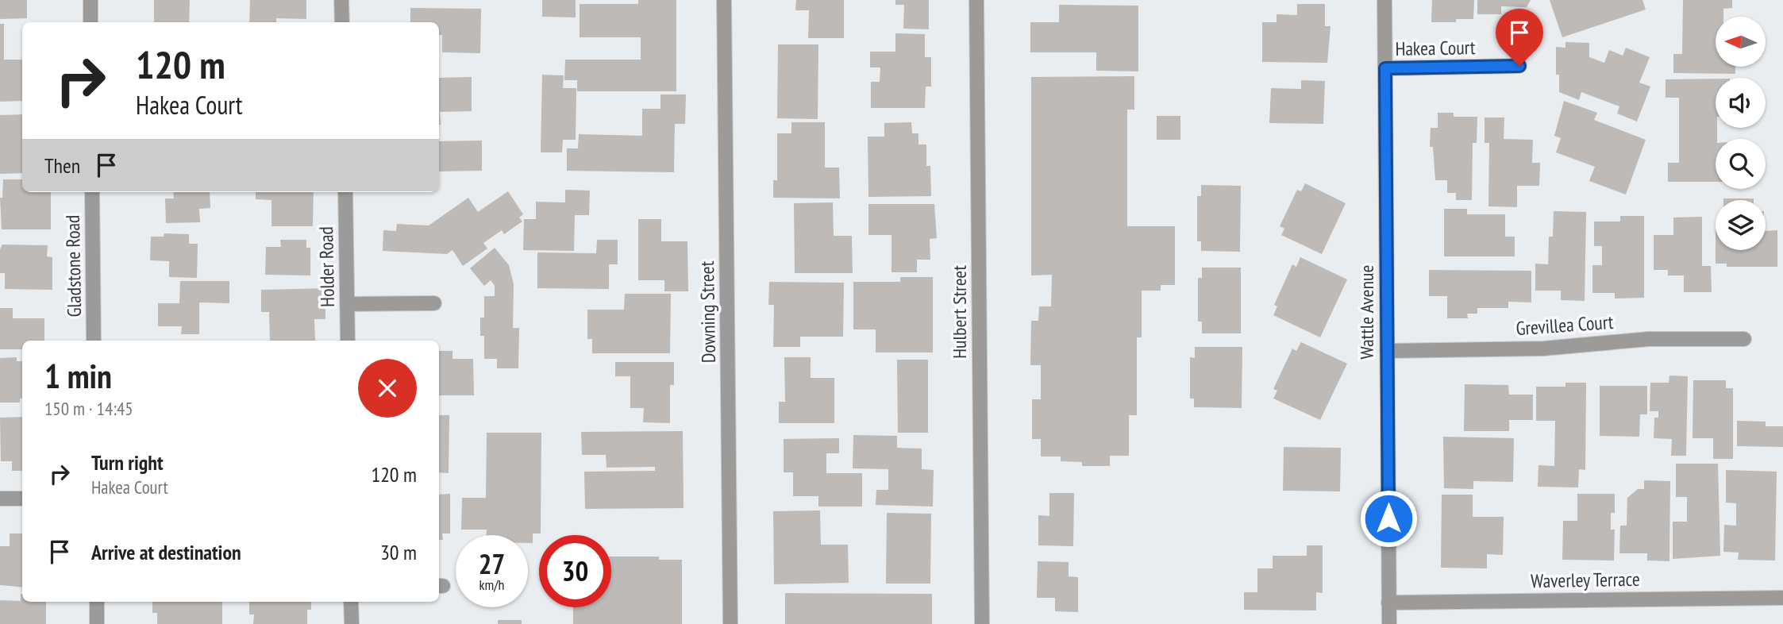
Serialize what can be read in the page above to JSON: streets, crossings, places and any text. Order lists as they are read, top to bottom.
{
  "streets": {
    "street": [
      "Hakea Court",
      "Gladstone Road",
      "Holder Road",
      "Downing Street",
      "Hulbert Street",
      "Wattle Avenue",
      "Grevillea Court",
      "Waverley Terrace"
    ]
  },
  "crossings": [
    ["Hakea Court", "Wattle Avenue"],
    ["Wattle Avenue", "Grevillea Court"],
    ["Wattle Avenue", "Waverley Terrace"]
  ],
  "north": "left",
  "page": {
    "turn": ["120 m", "Hakea Court"],
    "then": "Then",
    "heading": ["1 min", "150 m · 14:45"],
    "list": [
      {
        "name": "Turn right",
        "note": "Hakea Court",
        "value": "120 m"
      },
      {
        "name": "Arrive at destination",
        "value": "30 m"
      }
    ],
    "speed": "27 km/h",
    "limit": "30"
  }
}
